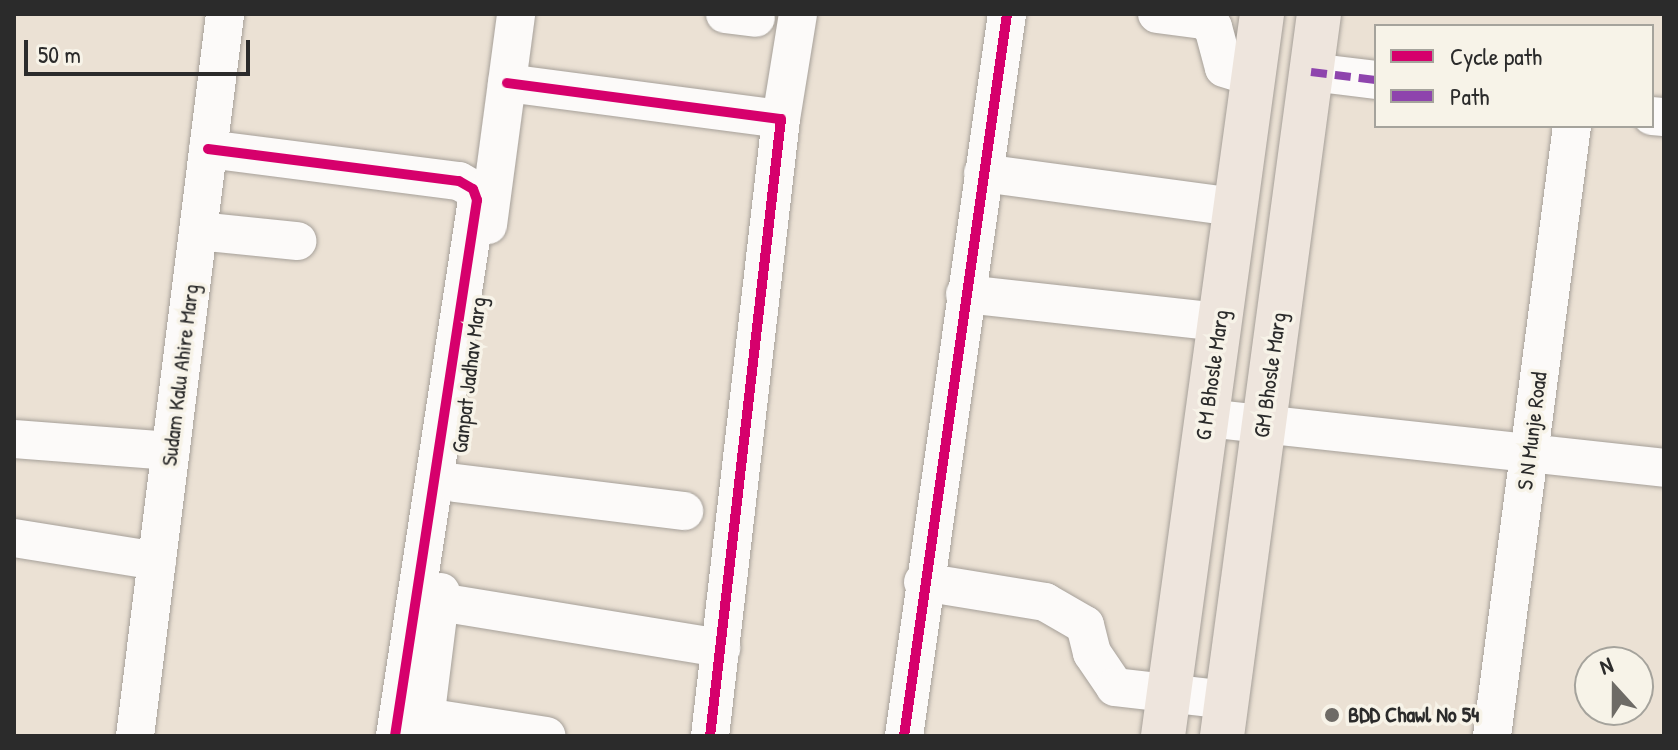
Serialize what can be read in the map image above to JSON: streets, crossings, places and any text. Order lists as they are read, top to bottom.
{
  "streets": {
    "main road": ["G M Bhosle Marg", "GM Bhosle Marg"],
    "street": ["Sudam Kalu Ahire Marg", "Ganpat Jadhav Marg", "S N Munje Road"]
  },
  "places": ["BDD Chawl No 54"],
  "legend": ["Cycle path", "Path"],
  "scale_bar": "50 m",
  "north": "top"
}
